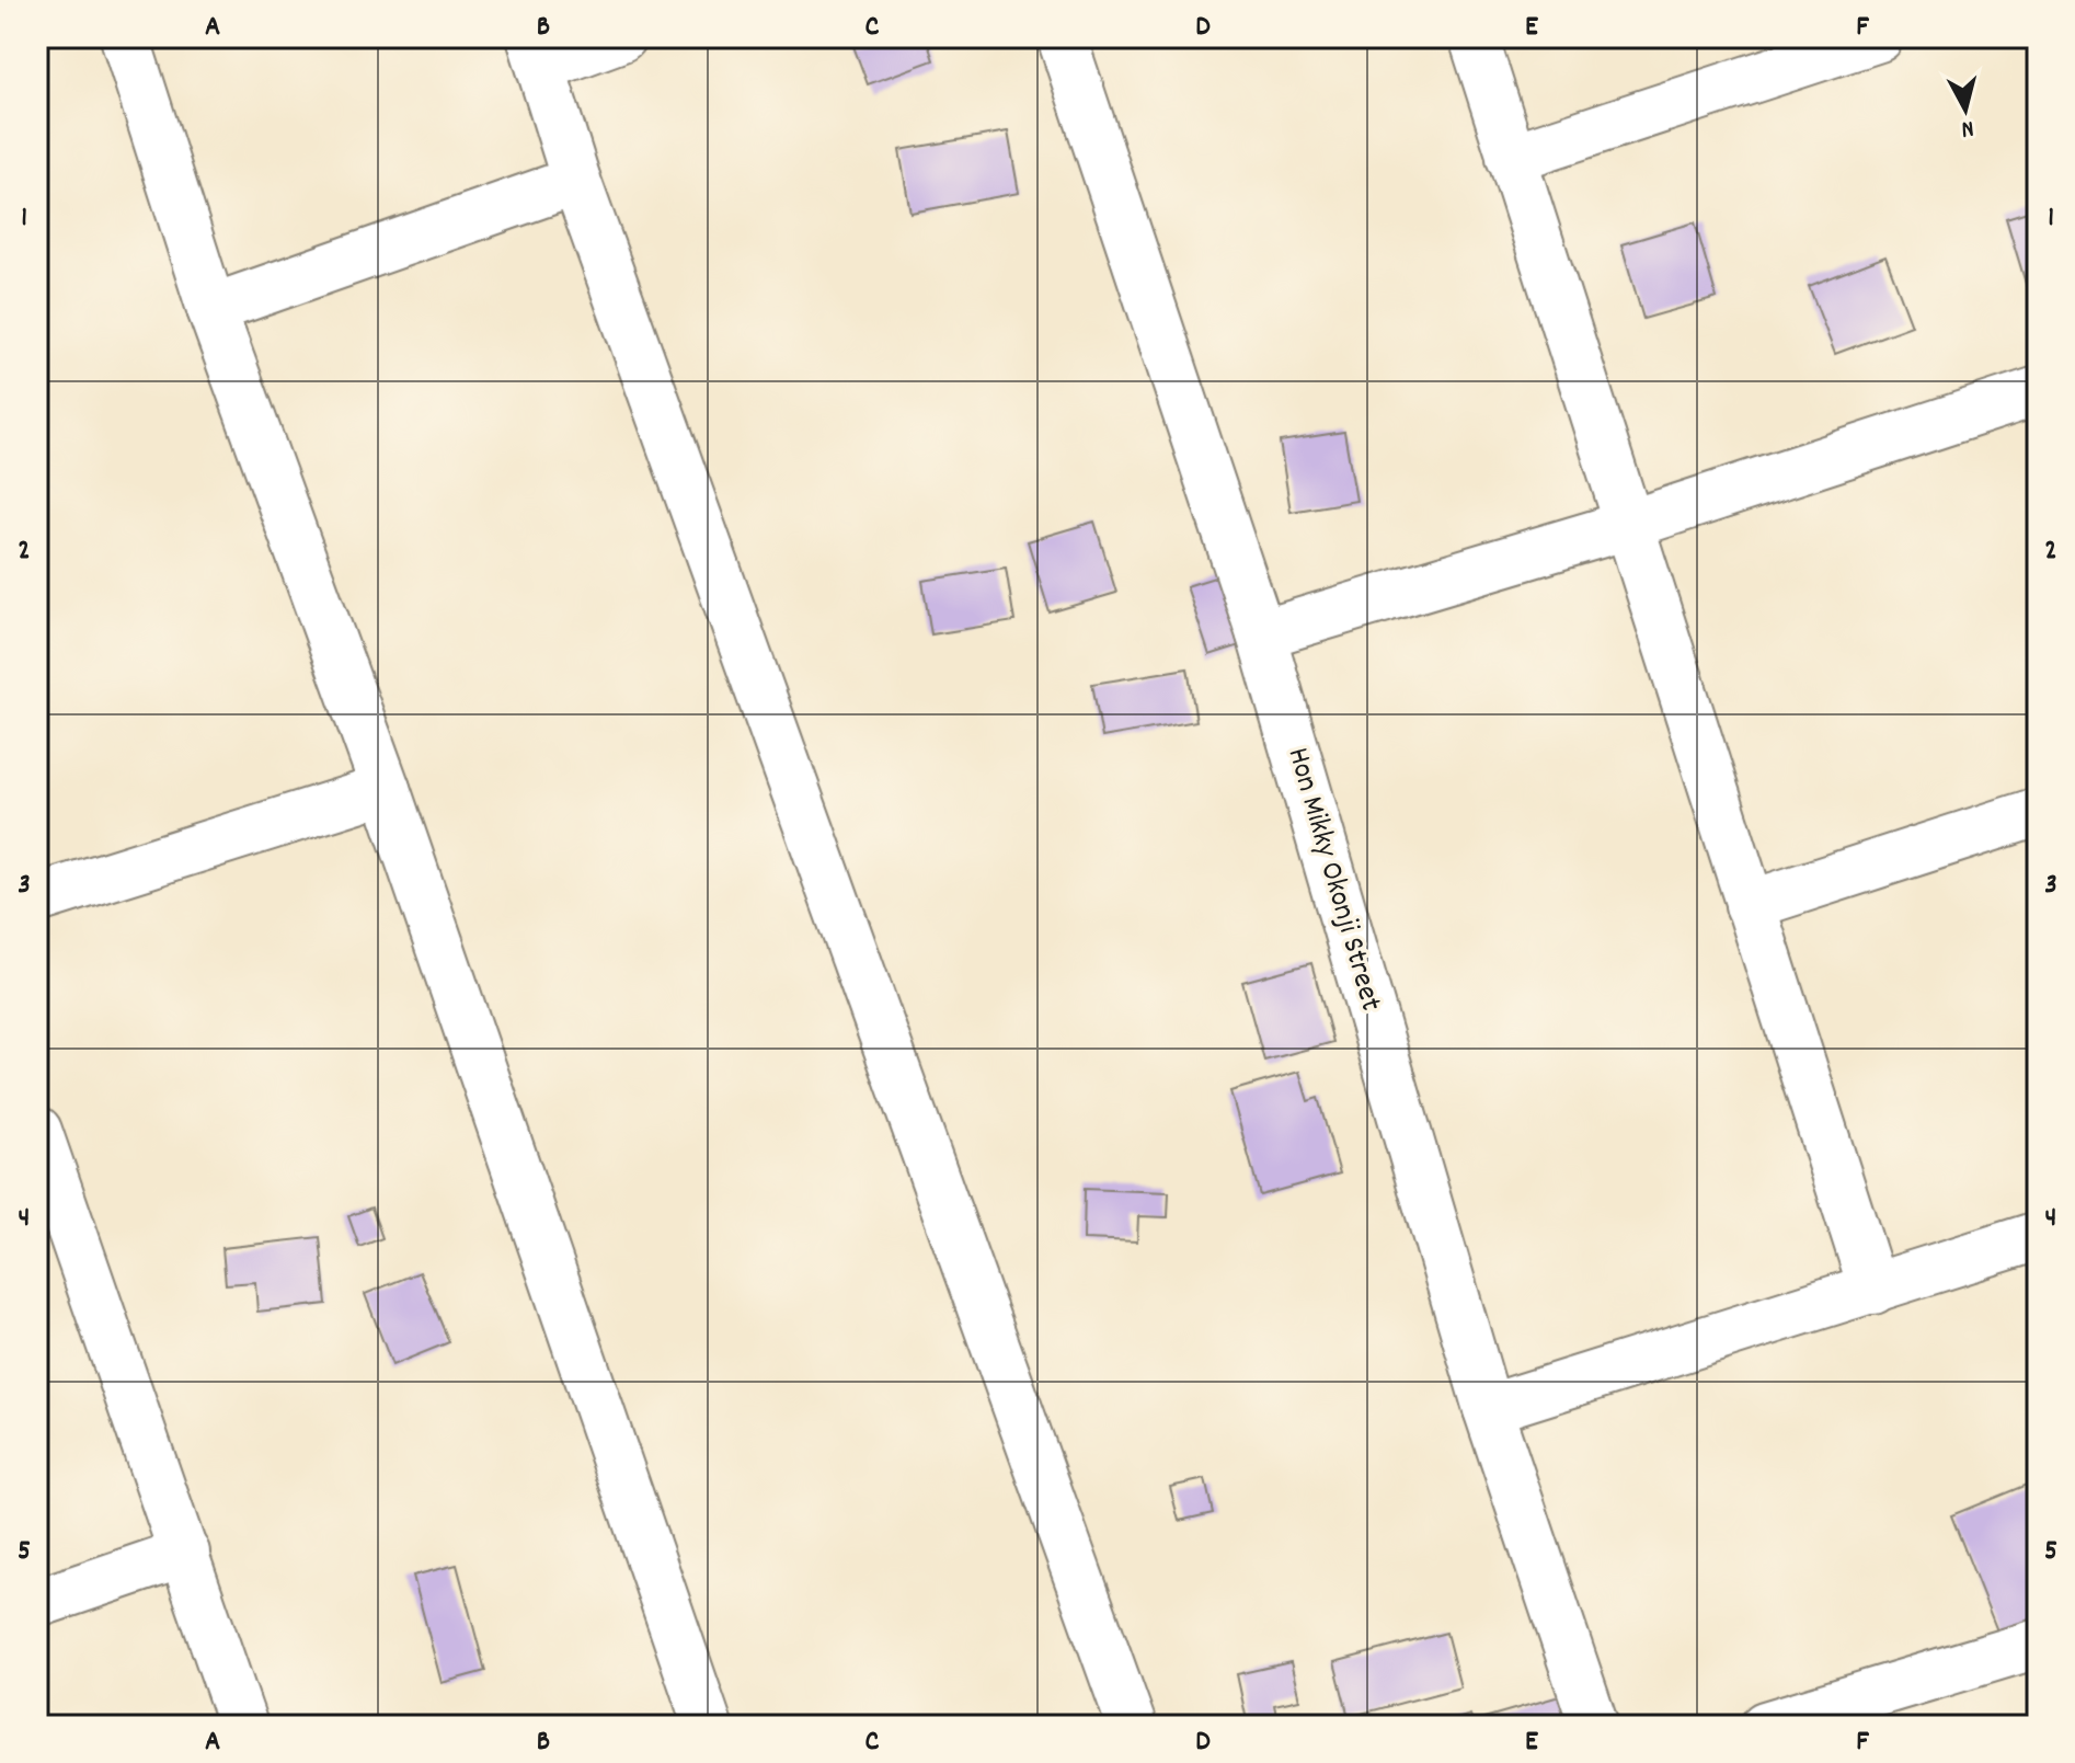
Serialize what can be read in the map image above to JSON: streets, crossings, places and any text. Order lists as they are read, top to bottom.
{
  "streets": {
    "street": ["Hon Mikky Okonji Street"]
  },
  "north": "bottom",
  "grid": {
    "columns": [
      "A",
      "B",
      "C",
      "D",
      "E",
      "F"
    ],
    "rows": [
      "1",
      "2",
      "3",
      "4",
      "5"
    ]
  }
}
